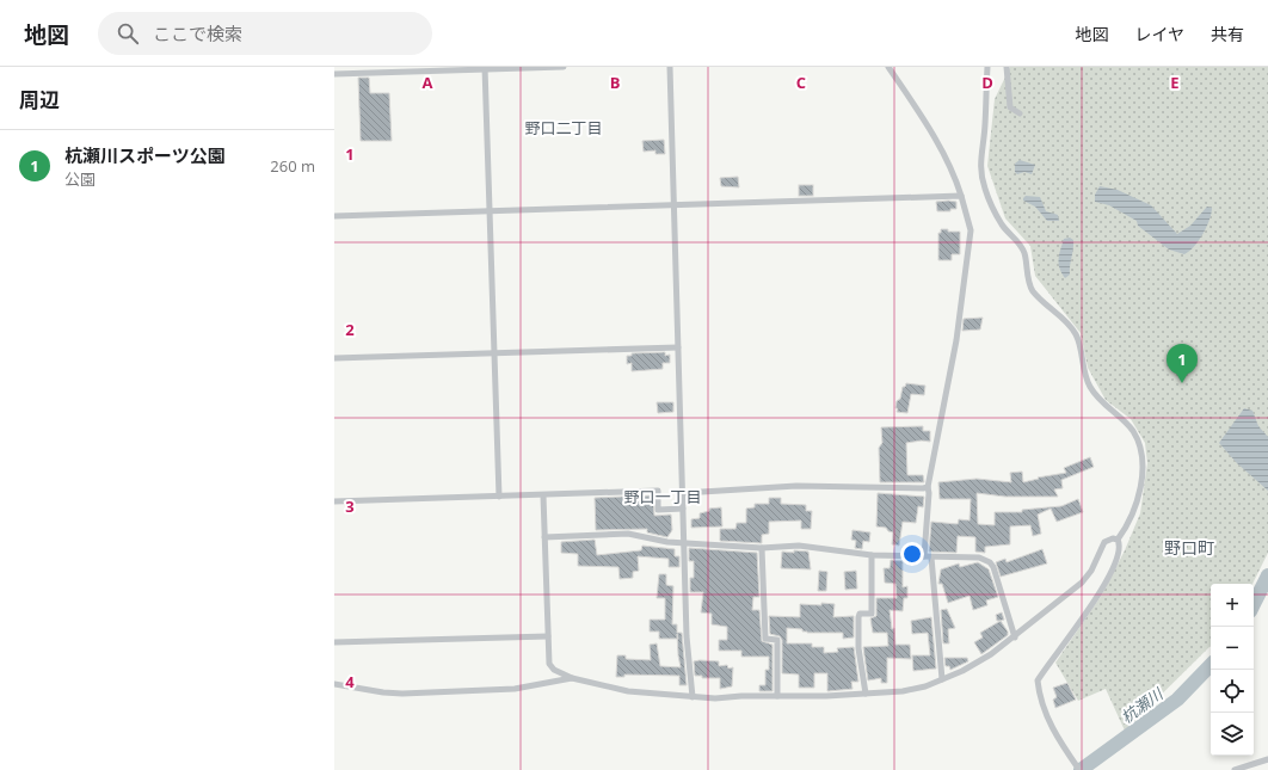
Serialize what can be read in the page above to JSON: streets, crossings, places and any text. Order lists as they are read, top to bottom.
{
  "districts": ["野口二丁目", "野口一丁目", "野口町"],
  "water": ["杭瀬川"],
  "page": {
    "header": "地図",
    "search": "ここで検索",
    "nav": ["地図", "レイヤ", "共有"],
    "heading": "周辺",
    "list": [
      {
        "mark": "1",
        "name": "杭瀬川スポーツ公園",
        "note": "公園",
        "value": "260 m"
      }
    ],
    "pins": "1",
    "map_buttons": ["+", "−"]
  },
  "grid": {
    "columns": [
      "A",
      "B",
      "C",
      "D",
      "E"
    ],
    "rows": [
      "1",
      "2",
      "3",
      "4"
    ]
  }
}
